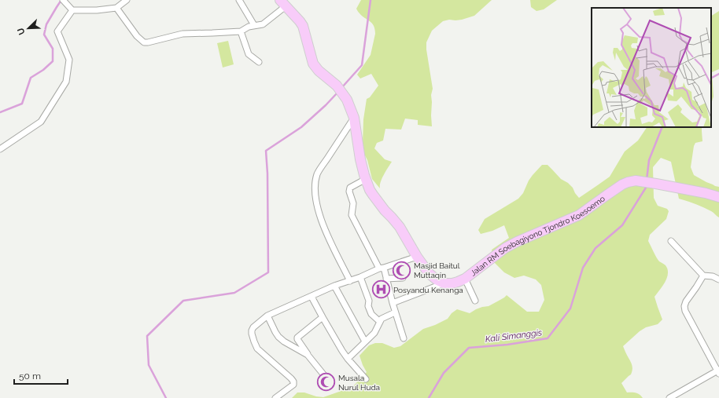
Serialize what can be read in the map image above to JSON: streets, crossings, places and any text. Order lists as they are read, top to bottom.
{
  "streets": {
    "main road": ["Jalan RM Soebagiyono Tjondro Koesoemo"]
  },
  "water": ["Kali Simanggis"],
  "places": {
    "mosque": ["Masjid Baitul Muttaqin", "Musala Nurul Huda"],
    "hospital": ["Posyandu Kenanga"]
  },
  "scale_bar": "50 m",
  "north": "bottom left"
}
